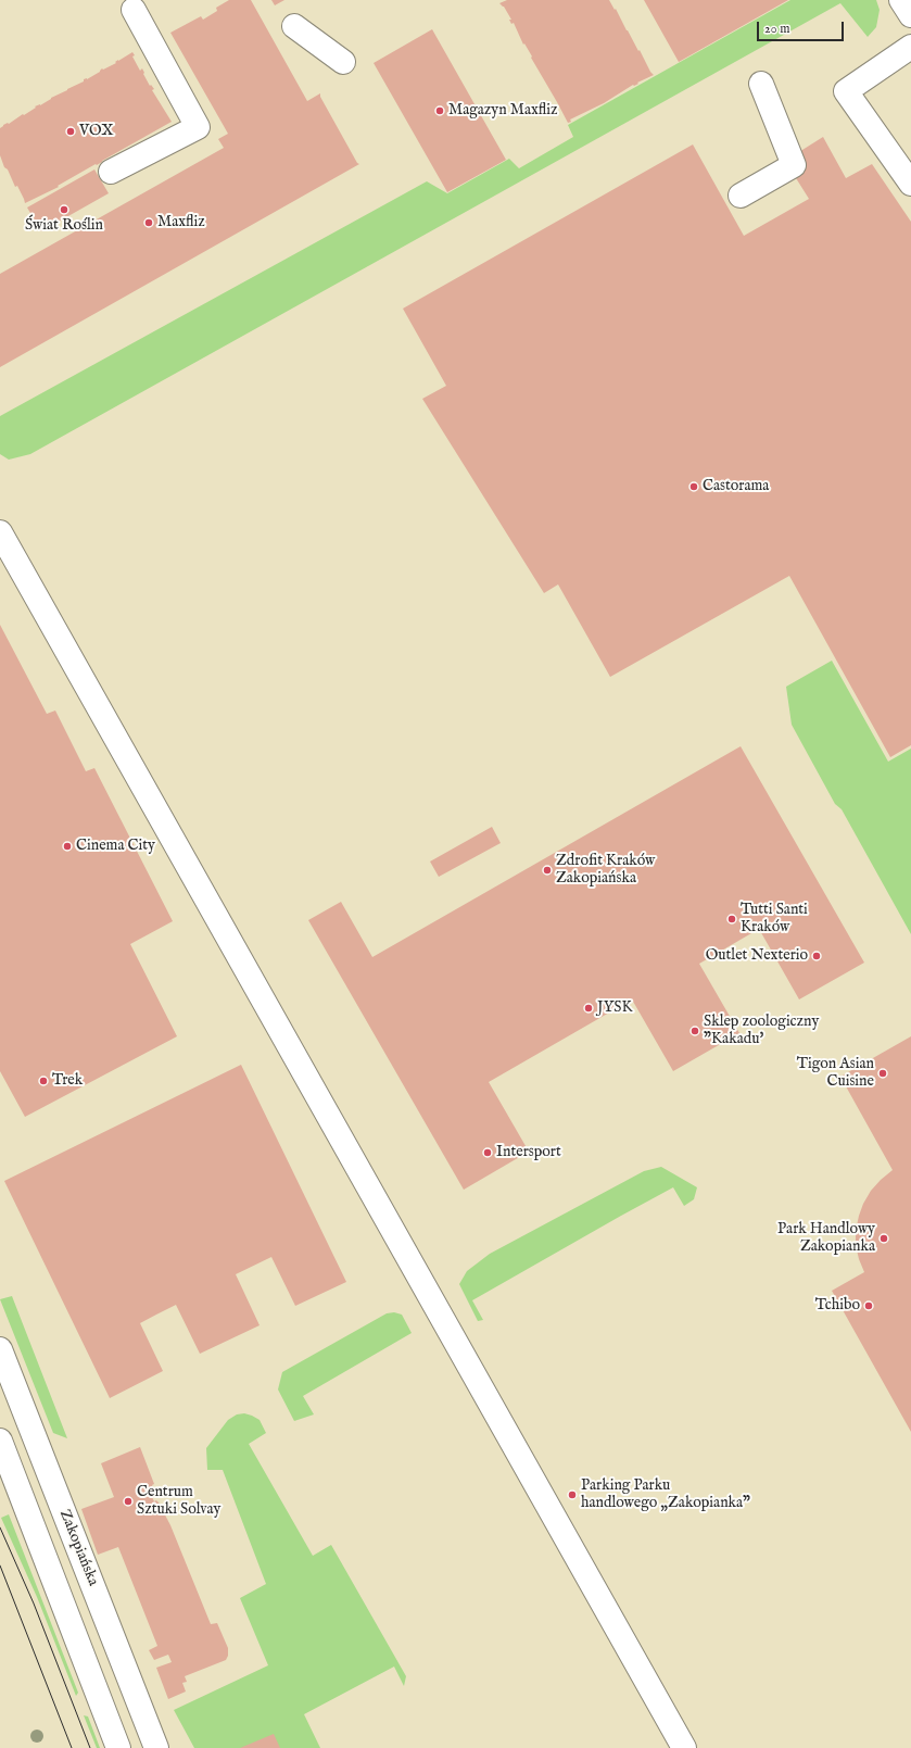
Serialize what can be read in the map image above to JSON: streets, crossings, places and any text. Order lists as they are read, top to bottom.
{
  "streets": {
    "main road": ["Zakopiańska"]
  },
  "places": [
    "Magazyn Maxfliz",
    "VOX",
    "Świat Roślin",
    "Maxfliz",
    "Castorama",
    "Cinema City",
    "Zdrofit Kraków Zakopiańska",
    "Tutti Santi Kraków",
    "Outlet Nexterio",
    "JYSK",
    "Sklep zoologiczny \"Kakadu'",
    "Tigon Asian Cuisine",
    "Trek",
    "Intersport",
    "Park Handlowy Zakopianka",
    "Tchibo",
    "Parking Parku handlowego „Zakopianka”",
    "Centrum Sztuki Solvay"
  ],
  "scale_bar": "20 m"
}
